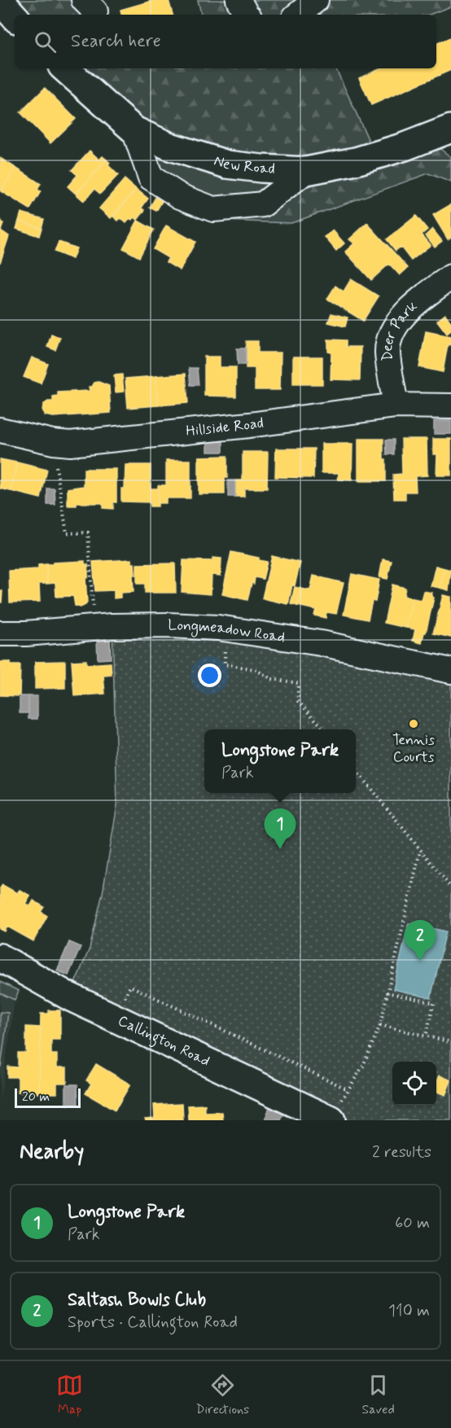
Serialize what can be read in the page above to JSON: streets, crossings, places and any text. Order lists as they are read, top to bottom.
{
  "streets": {
    "main road": ["New Road", "Callington Road"],
    "street": ["Deer Park", "Hillside Road", "Longmeadow Road"]
  },
  "crossings": [
    ["Deer Park", "Hillside Road"]
  ],
  "places": ["Tennis Courts"],
  "scale_bar": "20 m",
  "page": {
    "search": "Search here",
    "popup": ["Longstone Park", "Park"],
    "pins": ["1", "2"],
    "scale": "20 m",
    "heading": ["Nearby", "2 results"],
    "list": [
      {
        "mark": "1",
        "name": "Longstone Park",
        "note": "Park",
        "value": "60 m"
      },
      {
        "mark": "2",
        "name": "Saltash Bowls Club",
        "note": "Sports · Callington Road",
        "value": "110 m"
      }
    ],
    "nav": ["Map", "Directions", "Saved"]
  }
}
